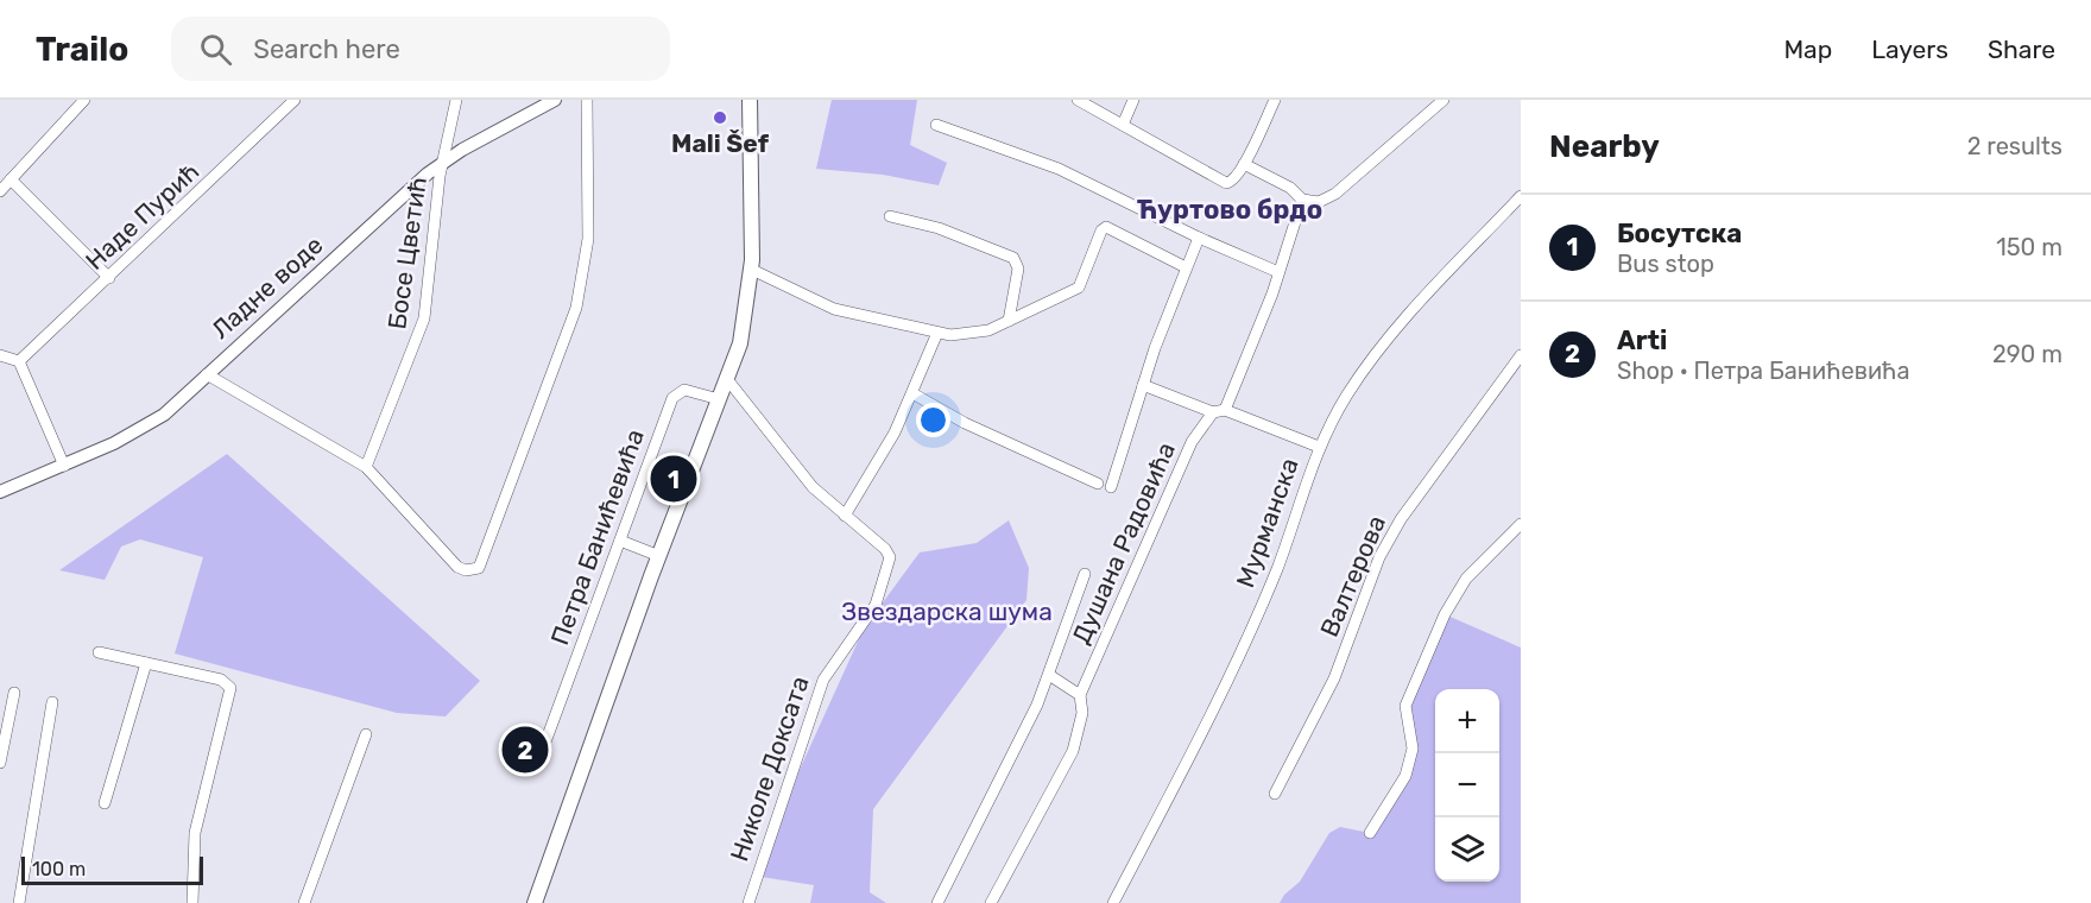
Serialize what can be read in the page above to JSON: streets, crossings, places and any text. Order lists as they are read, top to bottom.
{
  "streets": {
    "street": [
      "Наде Пурић",
      "Босе Цветић",
      "Ладне воде",
      "Мурманска",
      "Петра Банићевића",
      "Душана Радовића",
      "Валтерова",
      "Николе Доксата"
    ]
  },
  "crossings": [
    ["Босе Цветић", "Ладне воде"]
  ],
  "districts": ["Ћуртово брдо"],
  "parks": ["Звездарска шума"],
  "places": ["Mali Šef"],
  "scale_bar": "100 m",
  "page": {
    "header": "Trailo",
    "search": "Search here",
    "nav": ["Map", "Layers", "Share"],
    "heading": ["Nearby", "2 results"],
    "list": [
      {
        "mark": "1",
        "name": "Босутска",
        "note": "Bus stop",
        "value": "150 m"
      },
      {
        "mark": "2",
        "name": "Arti",
        "note": "Shop · Петра Банићевића",
        "value": "290 m"
      }
    ],
    "pins": ["1", "2"],
    "map_buttons": ["+", "−"],
    "scale": "100 m"
  }
}
